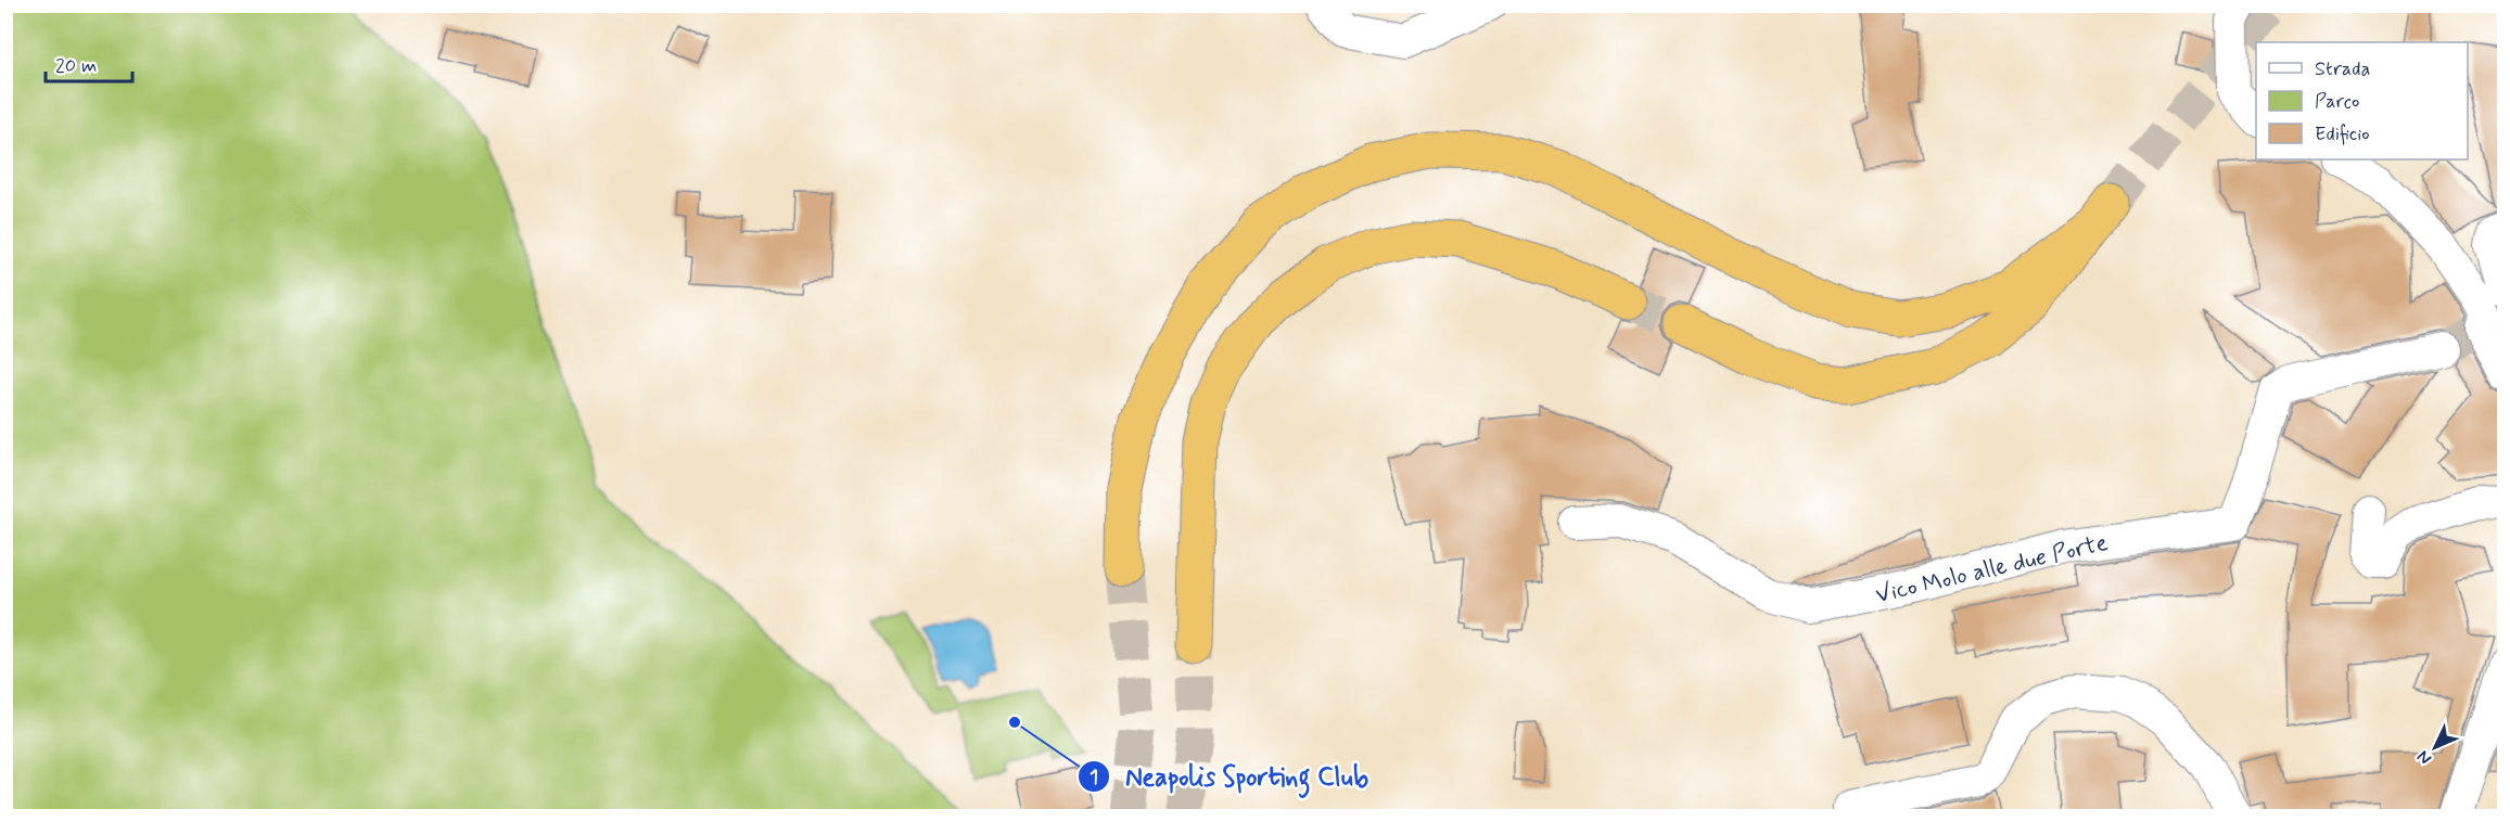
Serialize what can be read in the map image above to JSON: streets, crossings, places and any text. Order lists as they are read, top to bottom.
{
  "streets": {
    "street": ["Vico Molo alle due Porte"]
  },
  "places": ["Neapolis Sporting Club"],
  "legend": ["Strada", "Parco", "Edificio"],
  "scale_bar": "20 m",
  "north": "bottom left"
}
